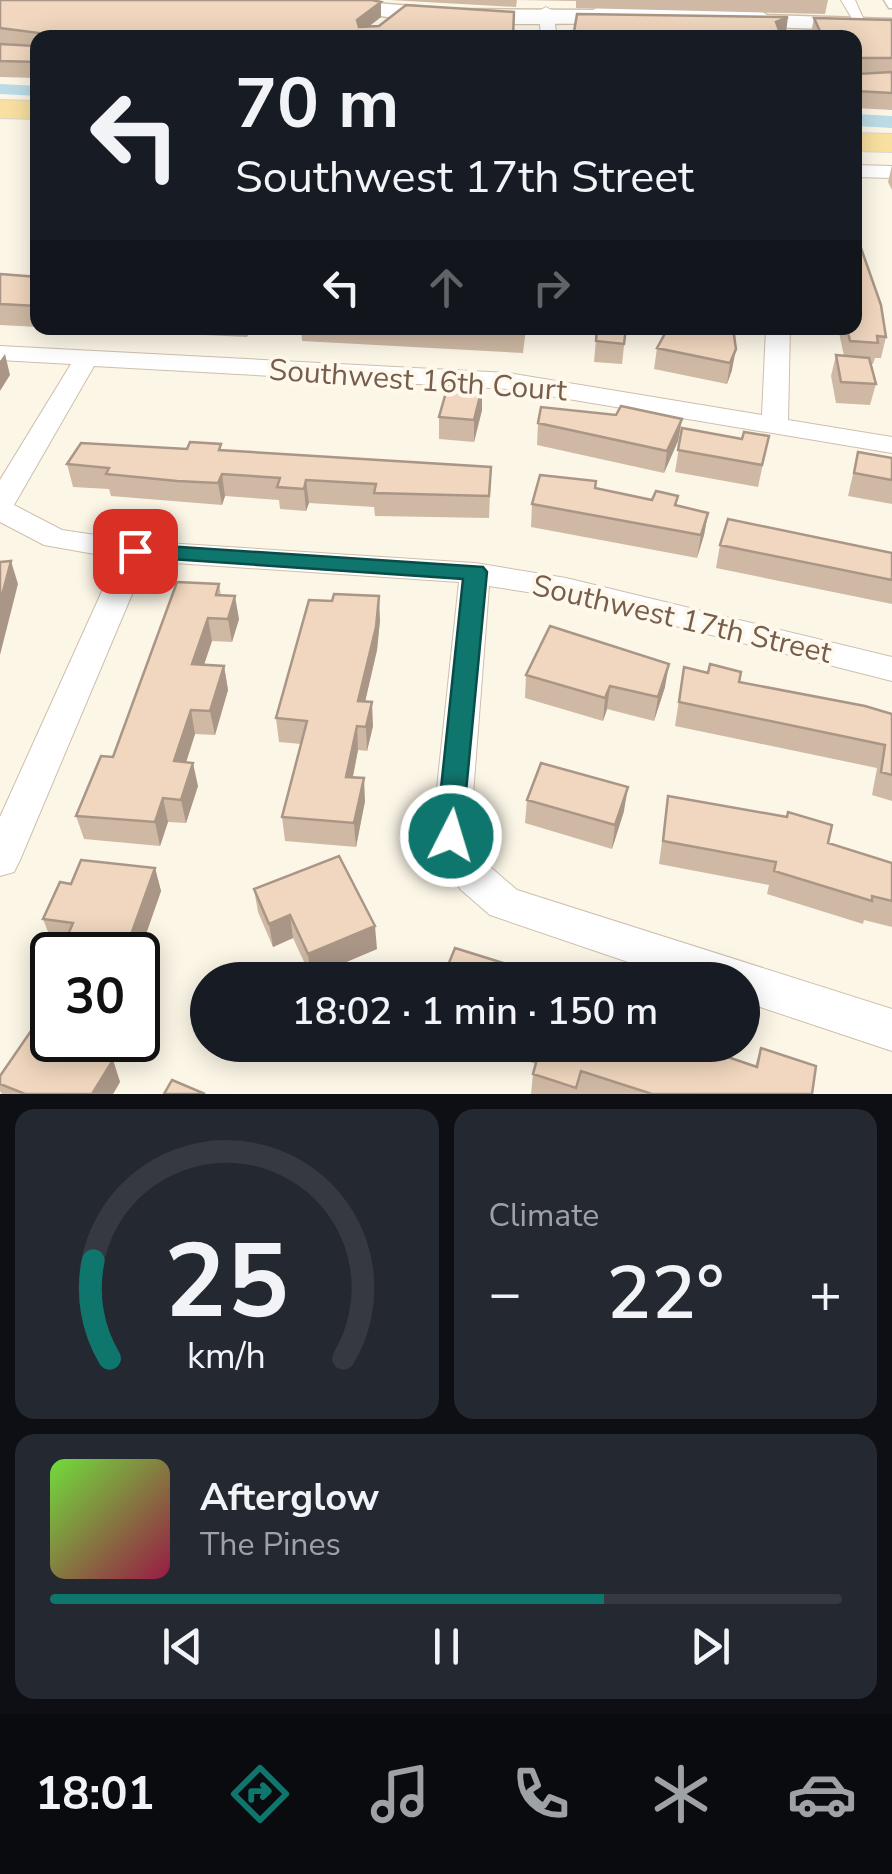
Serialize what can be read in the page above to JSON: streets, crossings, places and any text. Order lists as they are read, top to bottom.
{
  "streets": {
    "street": ["Southwest 16th Court", "Southwest 17th Street"]
  },
  "page": {
    "turn": ["70 m", "Southwest 17th Street"],
    "limit": "30",
    "trip": "18:02 · 1 min · 150 m",
    "tile": "Climate",
    "heat": ["−", "22°", "+"],
    "song": ["Afterglow", "The Pines"],
    "tabs": "18:01",
    "gauge": ["25", "km/h"]
  }
}
